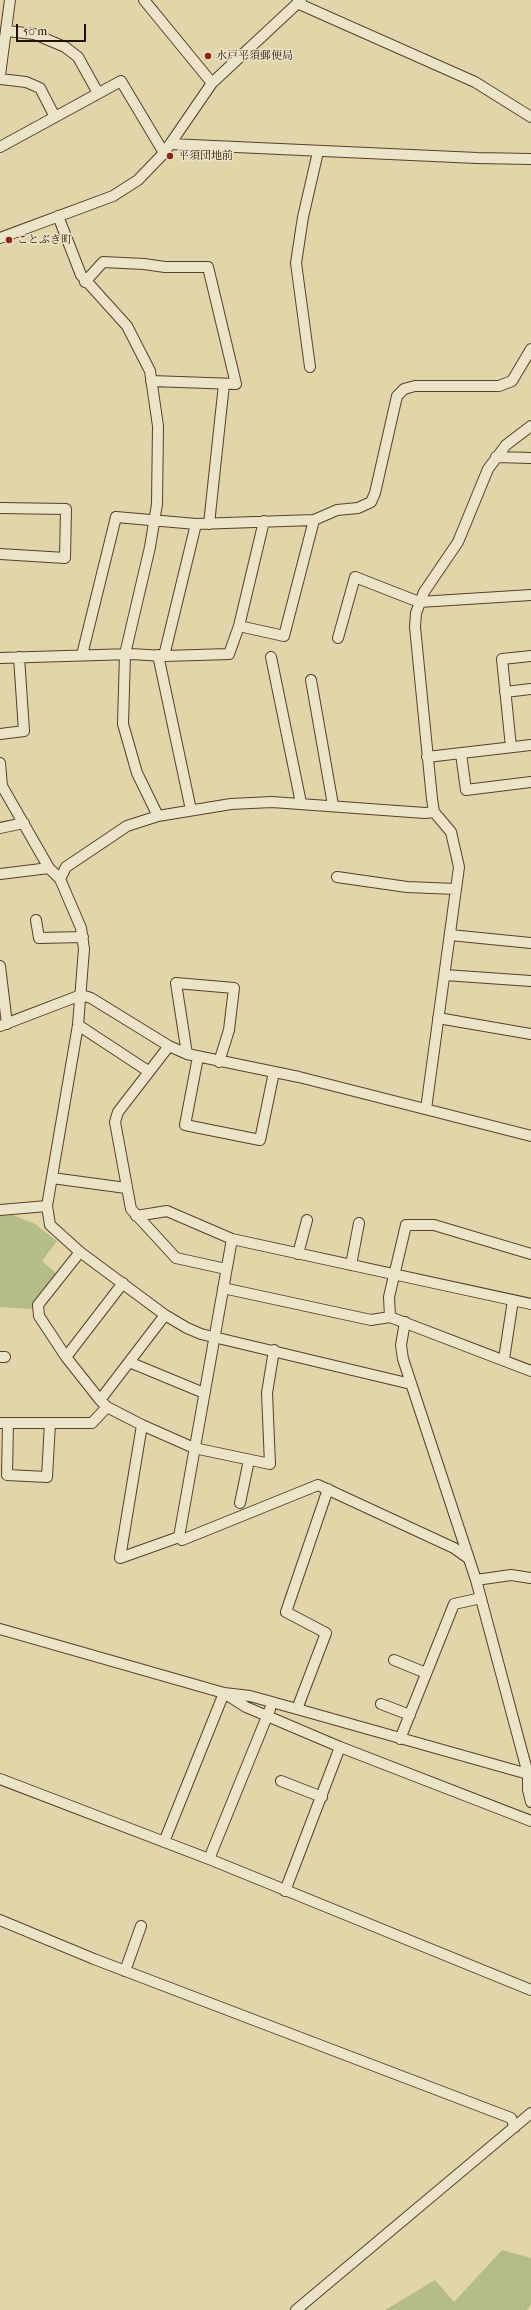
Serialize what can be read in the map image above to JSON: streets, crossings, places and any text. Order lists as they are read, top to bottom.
{
  "places": ["水戸平須郵便局", "平須団地前", "ことぶき町"],
  "scale_bar": "50 m"
}
